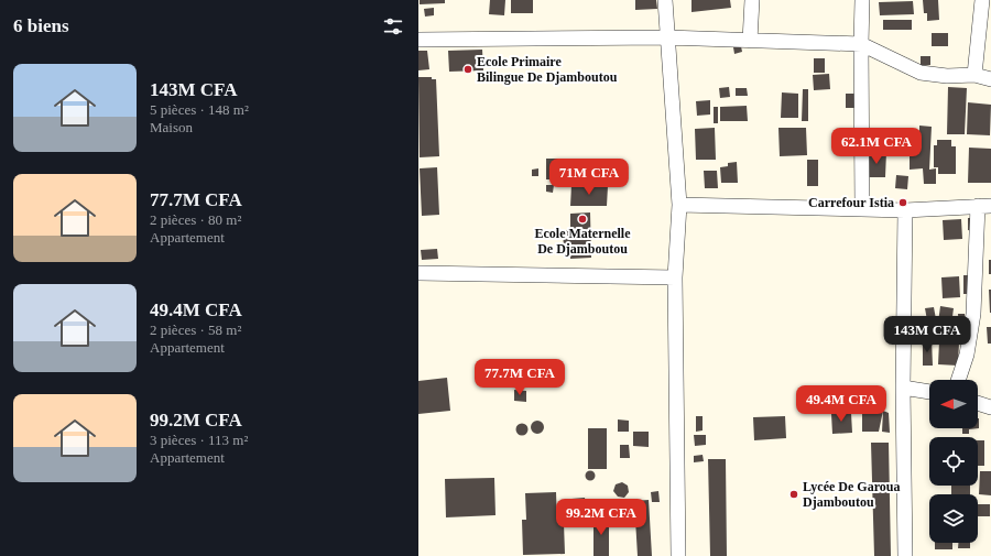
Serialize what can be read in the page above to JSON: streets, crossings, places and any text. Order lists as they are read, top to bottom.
{
  "places": [
    "Ecole Primaire Bilingue De Djamboutou",
    "Carrefour Istia",
    "Ecole Maternelle De Djamboutou",
    "Lycée De Garoua Djamboutou"
  ],
  "north": "left",
  "page": {
    "heading": "6 biens",
    "list": [
      {
        "name": "143M CFA",
        "note": "5 pièces · 148 m² · Maison"
      },
      {
        "name": "77.7M CFA",
        "note": "2 pièces · 80 m² · Appartement"
      },
      {
        "name": "49.4M CFA",
        "note": "2 pièces · 58 m² · Appartement"
      },
      {
        "name": "99.2M CFA",
        "note": "3 pièces · 113 m² · Appartement"
      }
    ],
    "price": [
      "62.1M CFA",
      "71M CFA",
      "143M CFA",
      "77.7M CFA",
      "49.4M CFA",
      "99.2M CFA"
    ]
  }
}
